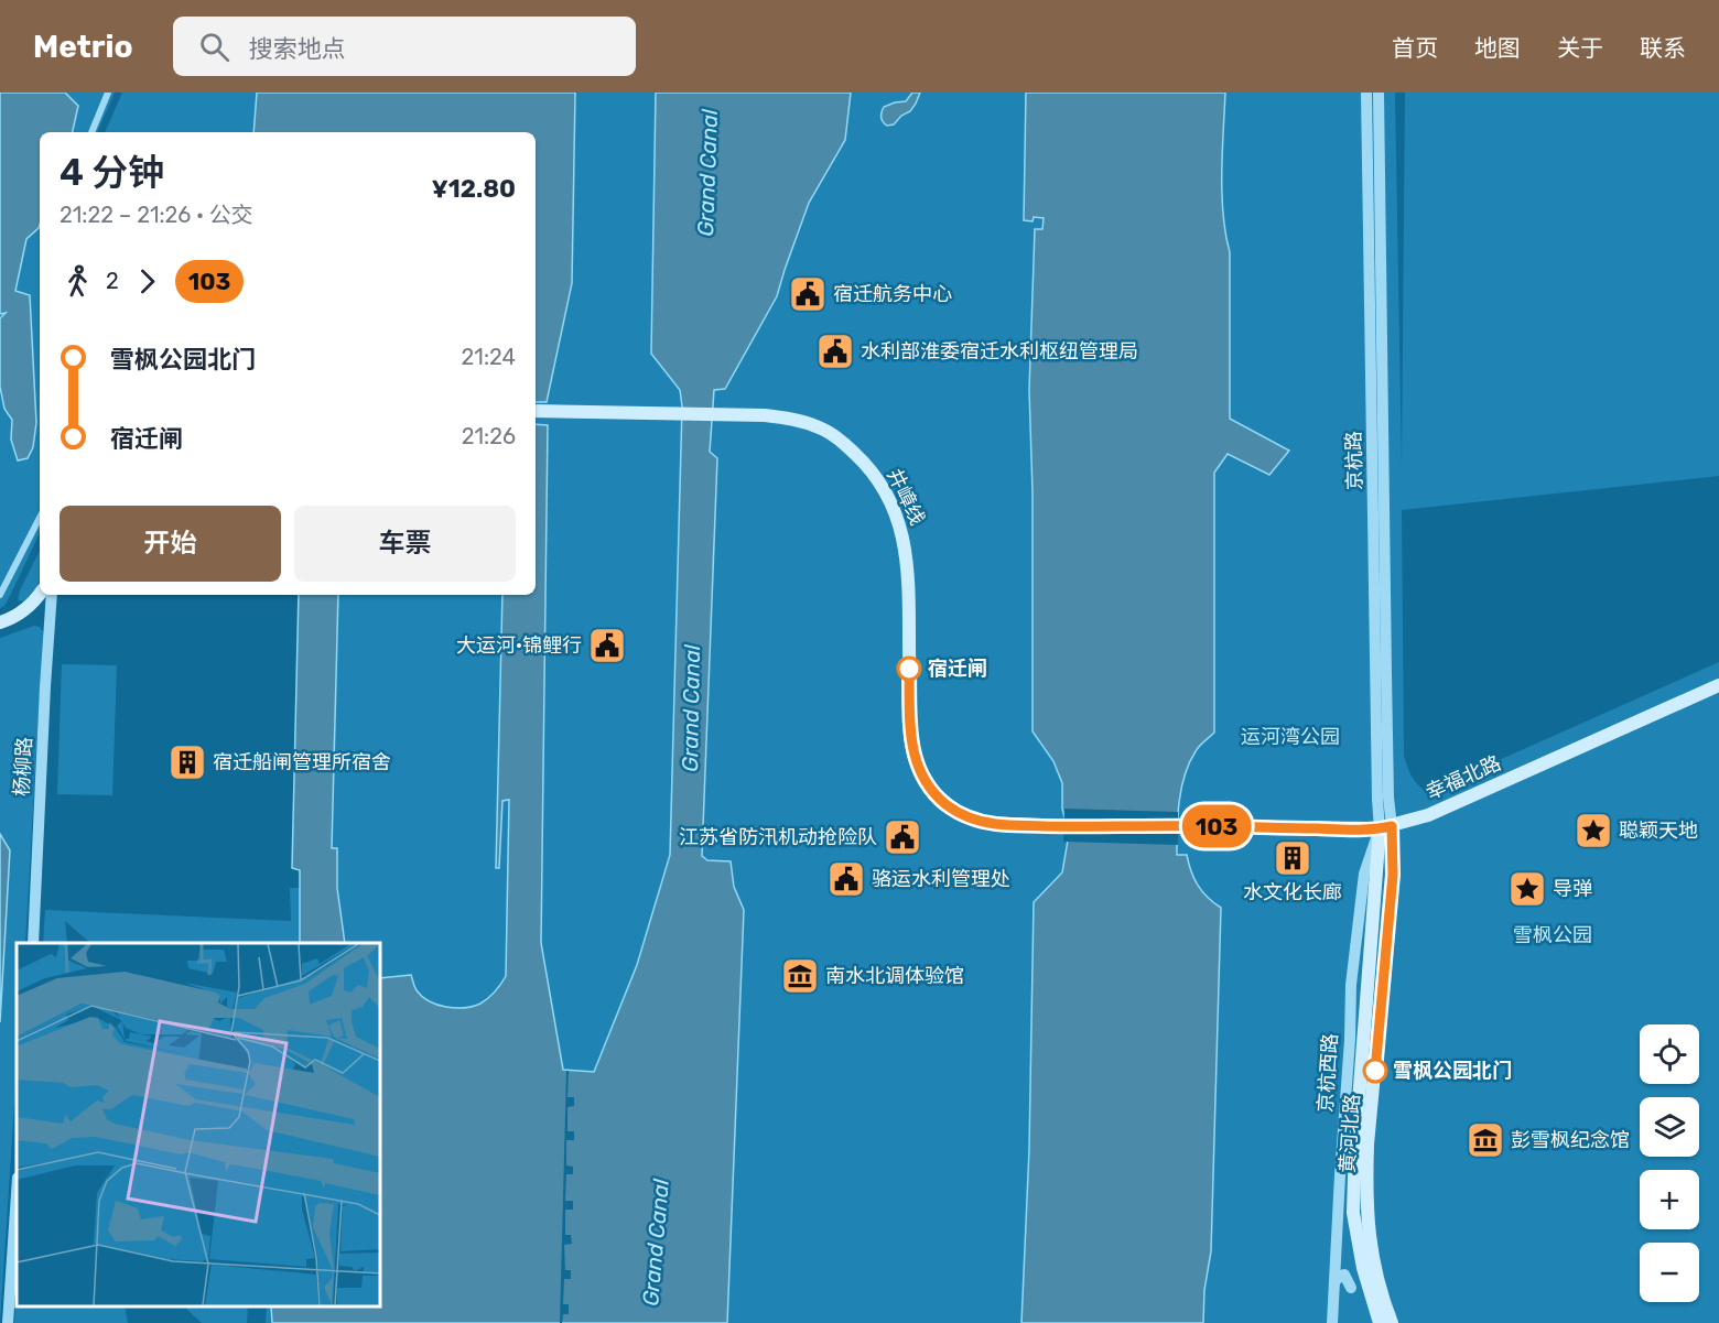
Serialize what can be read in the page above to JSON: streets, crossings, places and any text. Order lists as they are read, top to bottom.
{
  "streets": {
    "main road": ["井嶂线", "幸福北路", "黄河北路"],
    "street": ["京杭路", "杨柳路", "京杭西路"]
  },
  "crossings": [
    ["京杭路", "幸福北路"],
    ["京杭路", "京杭西路"],
    ["京杭路", "黄河北路"],
    ["井嶂线", "幸福北路"],
    ["幸福北路", "京杭西路"],
    ["幸福北路", "黄河北路"],
    ["京杭西路", "黄河北路"]
  ],
  "water": ["Grand Canal"],
  "parks": ["运河湾公园", "雪枫公园"],
  "places": {
    "public building": [
      "宿迁航务中心",
      "水利部淮委宿迁水利枢纽管理局",
      "大运河·锦鲤行",
      "江苏省防汛机动抢险队",
      "骆运水利管理处"
    ],
    "other": ["宿迁闸", "雪枫公园北门"],
    "building": ["宿迁船闸管理所宿舍", "水文化长廊"],
    "place": ["聪颖天地", "导弹"],
    "museum": ["南水北调体验馆", "彭雪枫纪念馆"]
  },
  "lines": ["bus line 103"],
  "page": {
    "header": "Metrio",
    "search": "搜索地点",
    "nav": [
      "首页",
      "地图",
      "关于",
      "联系"
    ],
    "on_map": "103",
    "heading": ["4 分钟", "21:22 – 21:26 · 公交", "¥12.80"],
    "legs": ["2", "103"],
    "list": [
      {
        "name": "雪枫公园北门",
        "value": "21:24"
      },
      {
        "name": "宿迁闸",
        "value": "21:26"
      }
    ],
    "buttons": ["开始", "车票"],
    "map_buttons": ["+", "−"]
  }
}
